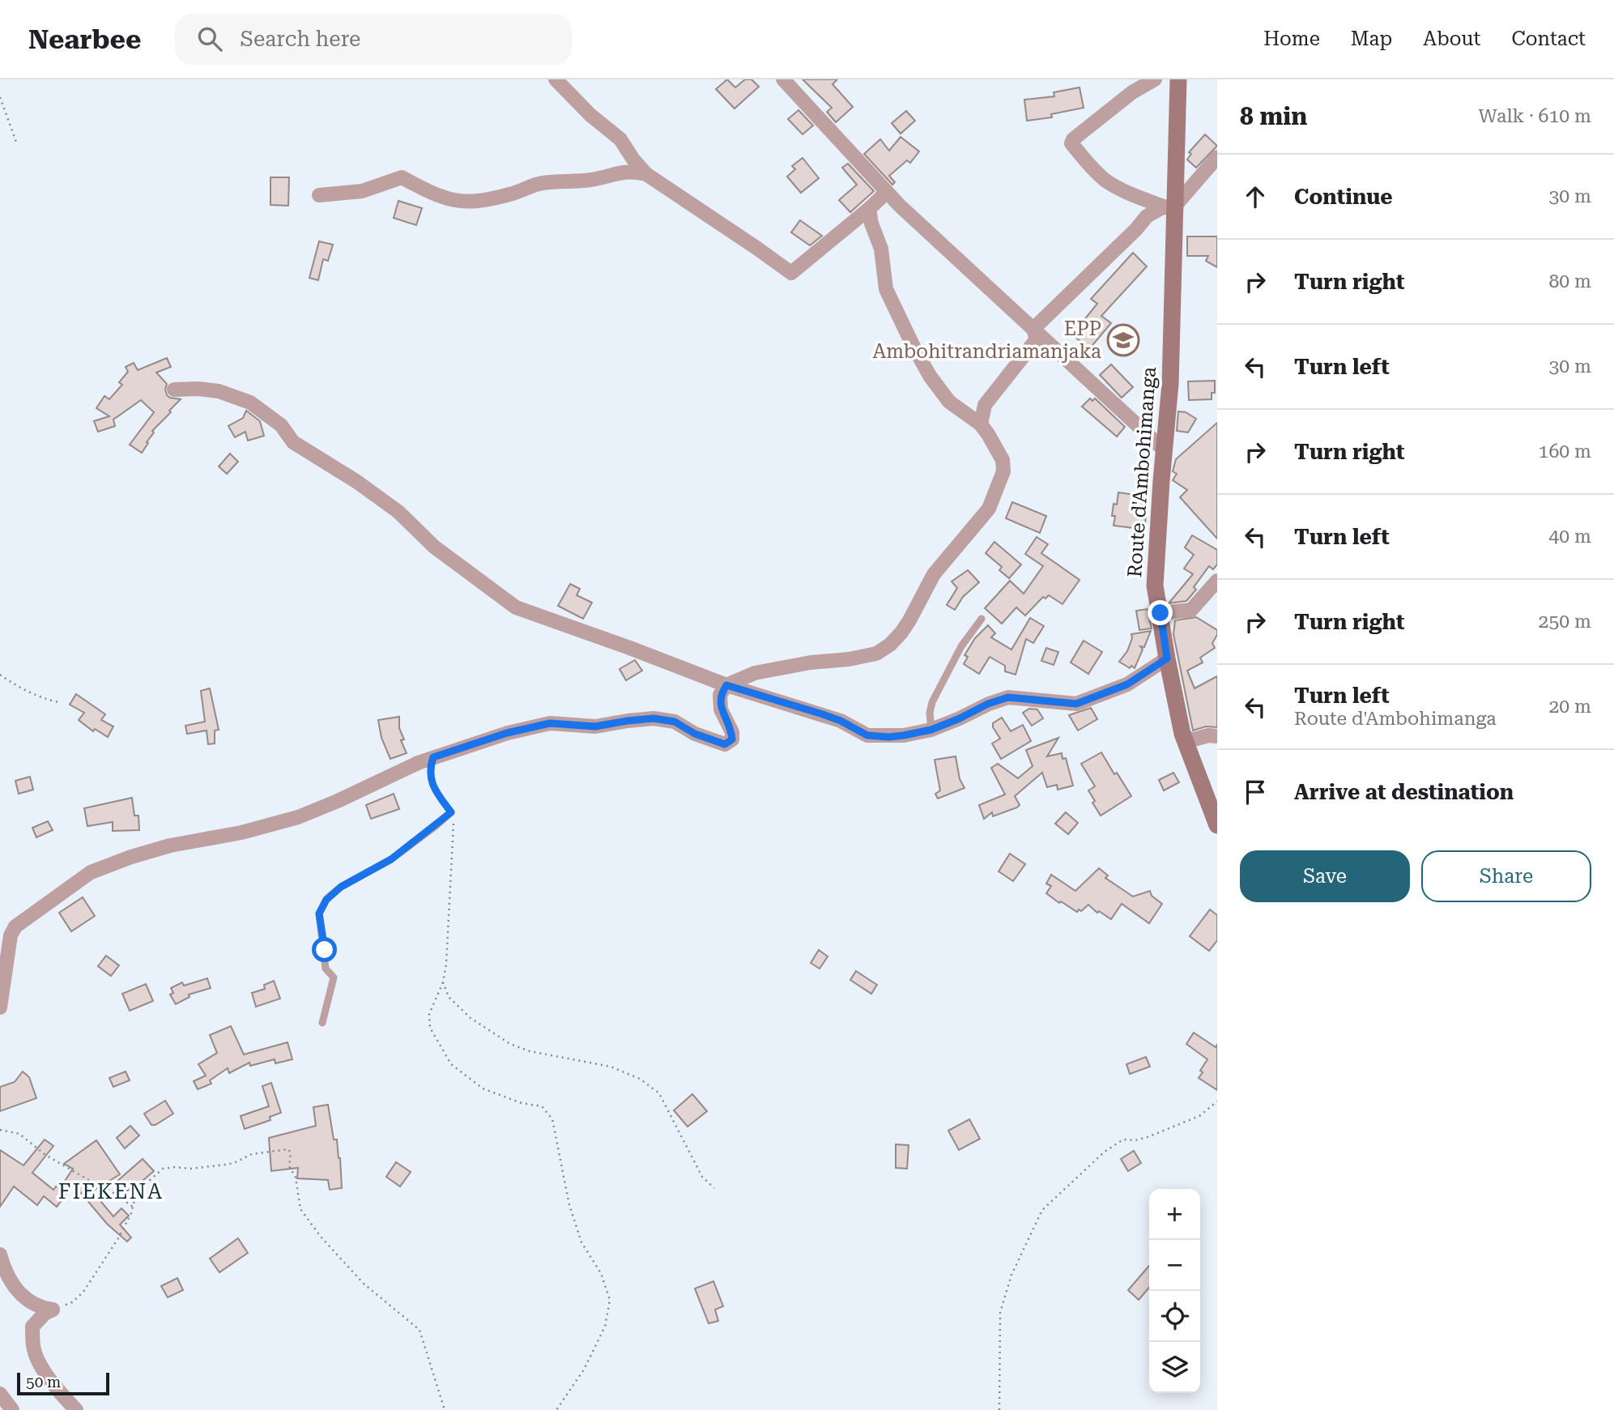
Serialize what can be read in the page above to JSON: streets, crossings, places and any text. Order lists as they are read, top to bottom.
{
  "streets": {
    "street": ["Route d'Ambohimanga"]
  },
  "districts": ["FIEKENA"],
  "places": {
    "school or university": ["EPP Ambohitrandriamanjaka"]
  },
  "scale_bar": "50 m",
  "page": {
    "header": "Nearbee",
    "search": "Search here",
    "nav": [
      "Home",
      "Map",
      "About",
      "Contact"
    ],
    "heading": ["8 min", "Walk · 610 m"],
    "list": [
      ["Continue", "30 m"],
      ["Turn right", "80 m"],
      ["Turn left", "30 m"],
      ["Turn right", "160 m"],
      ["Turn left", "40 m"],
      ["Turn right", "250 m"],
      ["Turn left", "Route d'Ambohimanga", "20 m"],
      "Arrive at destination"
    ],
    "buttons": ["Save", "Share"],
    "map_buttons": ["+", "−"],
    "scale": "50 m"
  }
}
